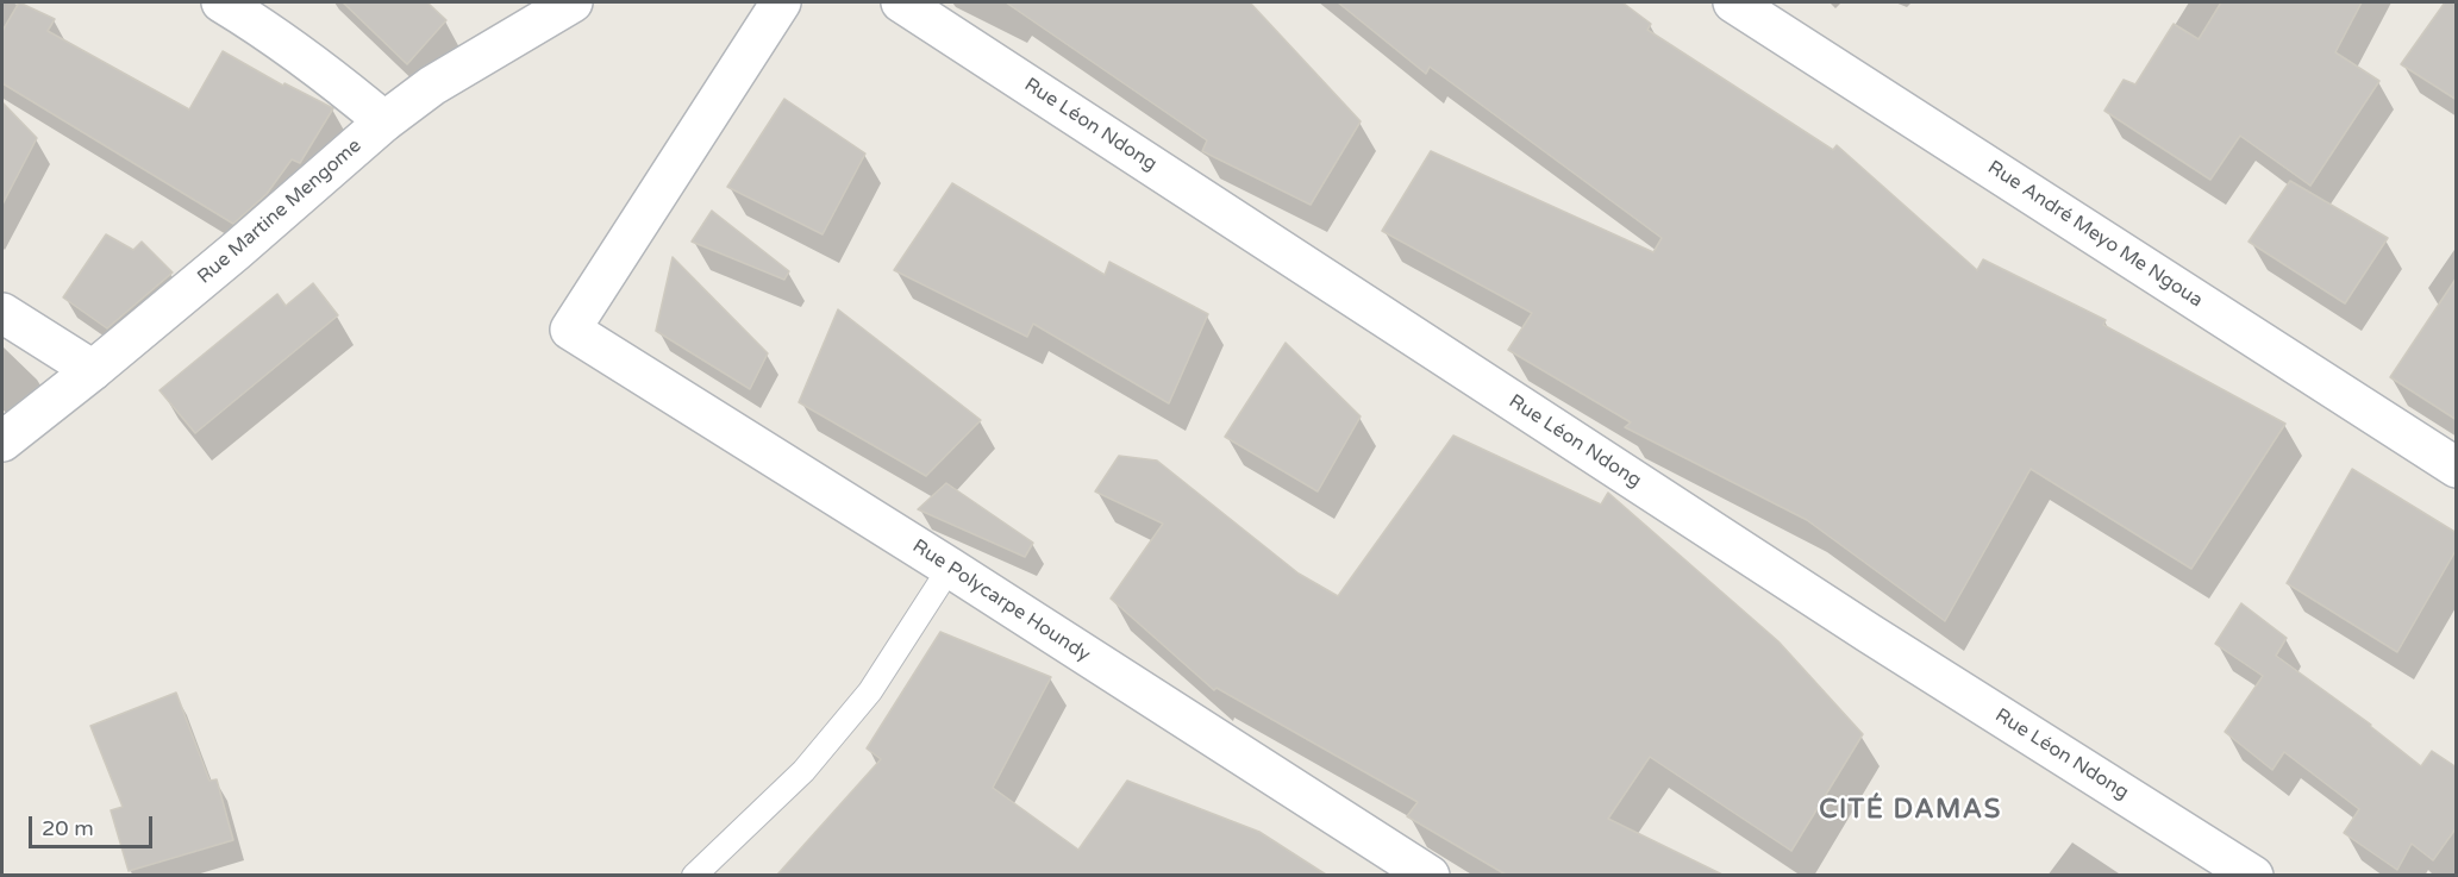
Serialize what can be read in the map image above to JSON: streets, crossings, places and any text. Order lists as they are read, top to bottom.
{
  "streets": {
    "street": [
      "Rue Léon Ndong",
      "Rue Martine Mengome",
      "Rue André Meyo Me Ngoua",
      "Rue Polycarpe Houndy"
    ]
  },
  "districts": ["CITÉ DAMAS"],
  "scale_bar": "20 m"
}
